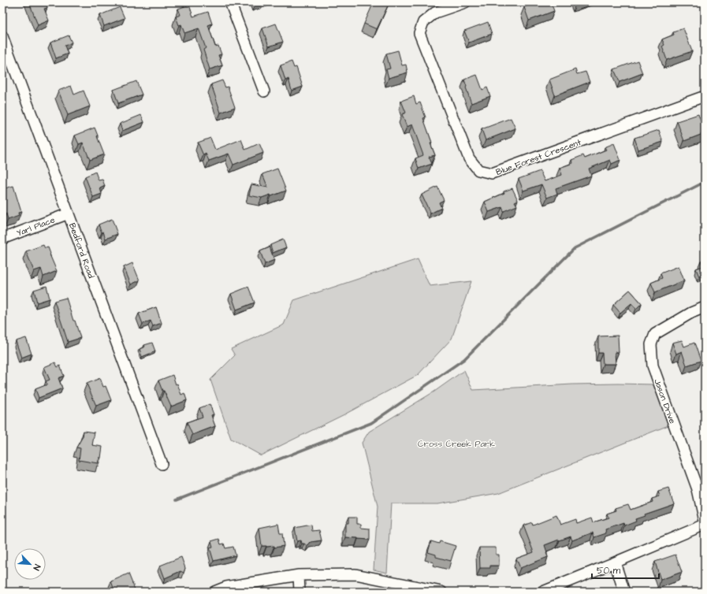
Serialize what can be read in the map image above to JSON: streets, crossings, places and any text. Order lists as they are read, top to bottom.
{
  "streets": {
    "street": [
      "Blue Forest Crescent",
      "Yarl Place",
      "Bedford Road",
      "Jason Drive"
    ]
  },
  "crossings": [
    ["Yarl Place", "Bedford Road"]
  ],
  "parks": ["Cross Creek Park"],
  "scale_bar": "50 m",
  "north": "bottom right"
}
